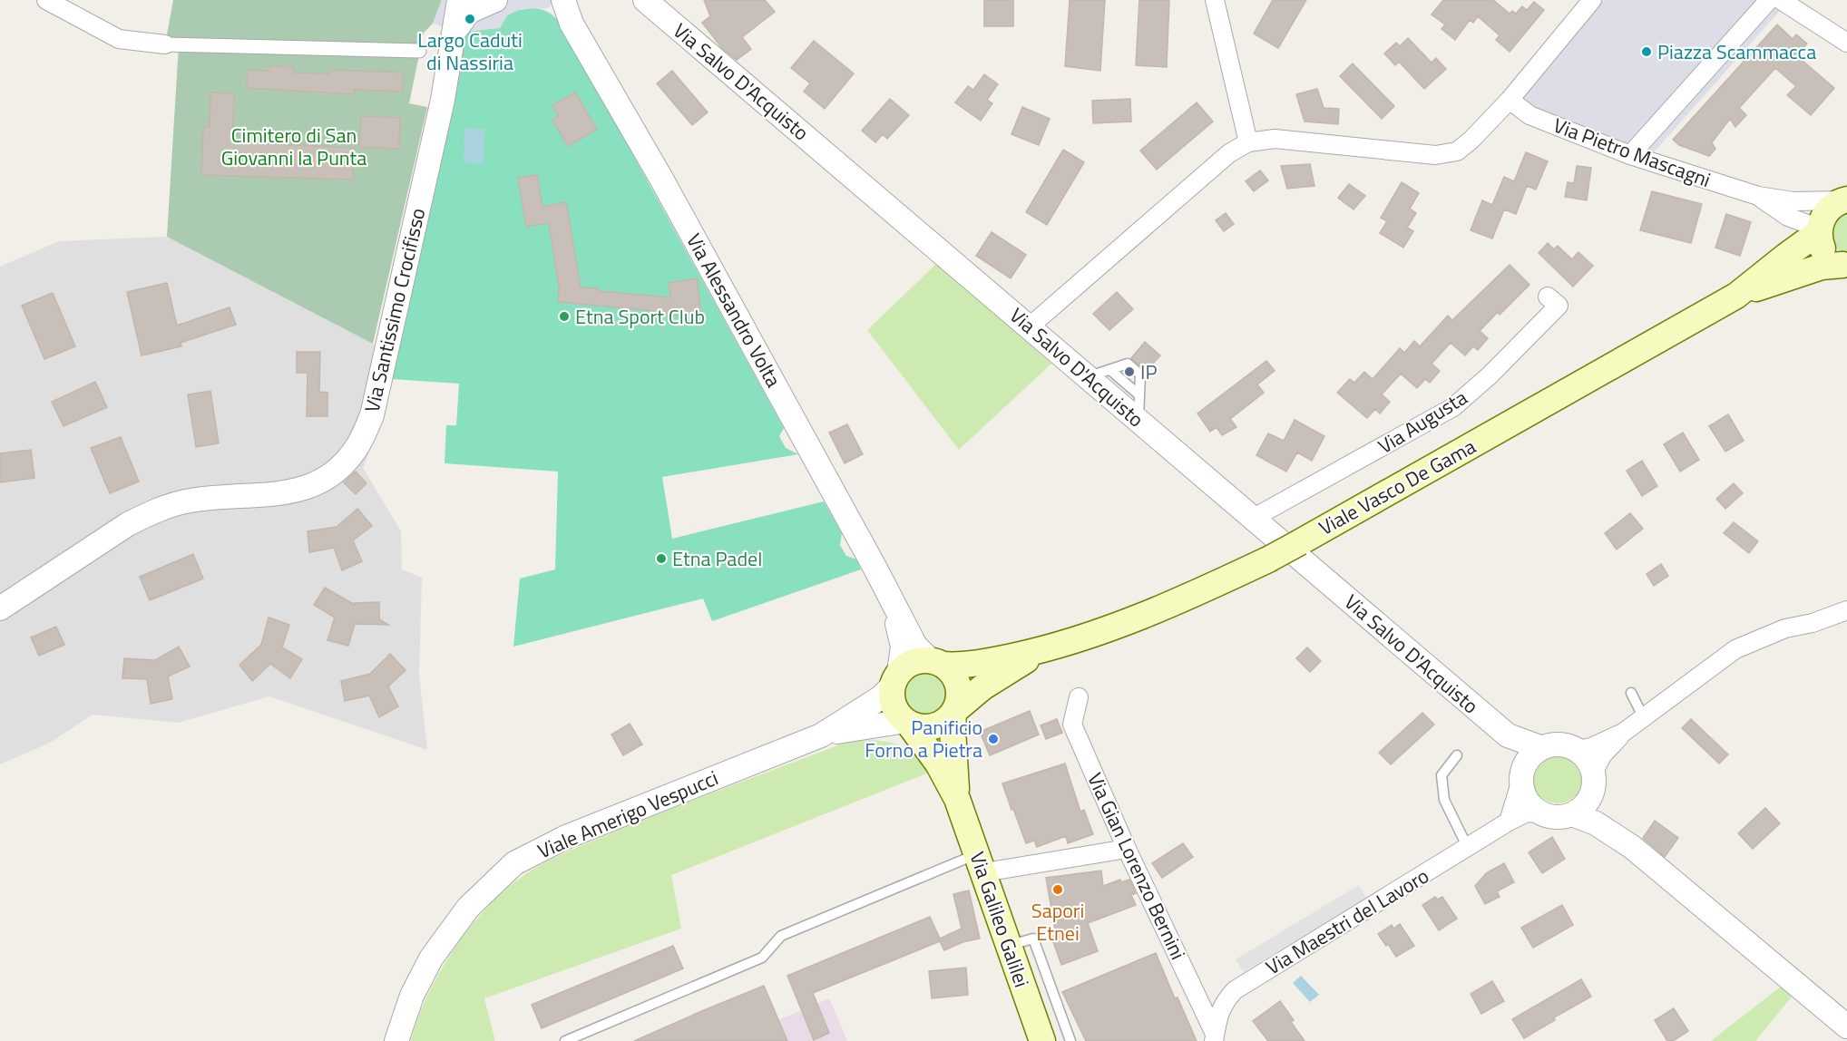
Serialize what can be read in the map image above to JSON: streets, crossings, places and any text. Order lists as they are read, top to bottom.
{
  "streets": {
    "main road": ["Viale Vasco De Gama", "Via Galileo Galilei"],
    "street": [
      "Via Salvo D'Acquisto",
      "Via Pietro Mascagni",
      "Via Santissimo Crocifisso",
      "Via Alessandro Volta",
      "Via Augusta",
      "Viale Amerigo Vespucci",
      "Via Gian Lorenzo Bernini",
      "Via Maestri del Lavoro"
    ]
  },
  "crossings": [
    ["Via Salvo D'Acquisto", "Via Augusta"],
    ["Via Gian Lorenzo Bernini", "Via Maestri del Lavoro"]
  ],
  "parks": ["Cimitero di San Giovanni la Punta"],
  "places": [
    "Largo Caduti di Nassiria",
    "Piazza Scammacca",
    "Etna Sport Club",
    "IP",
    "Etna Padel",
    "Panificio Forno a Pietra",
    "Sapori Etnei"
  ]
}
